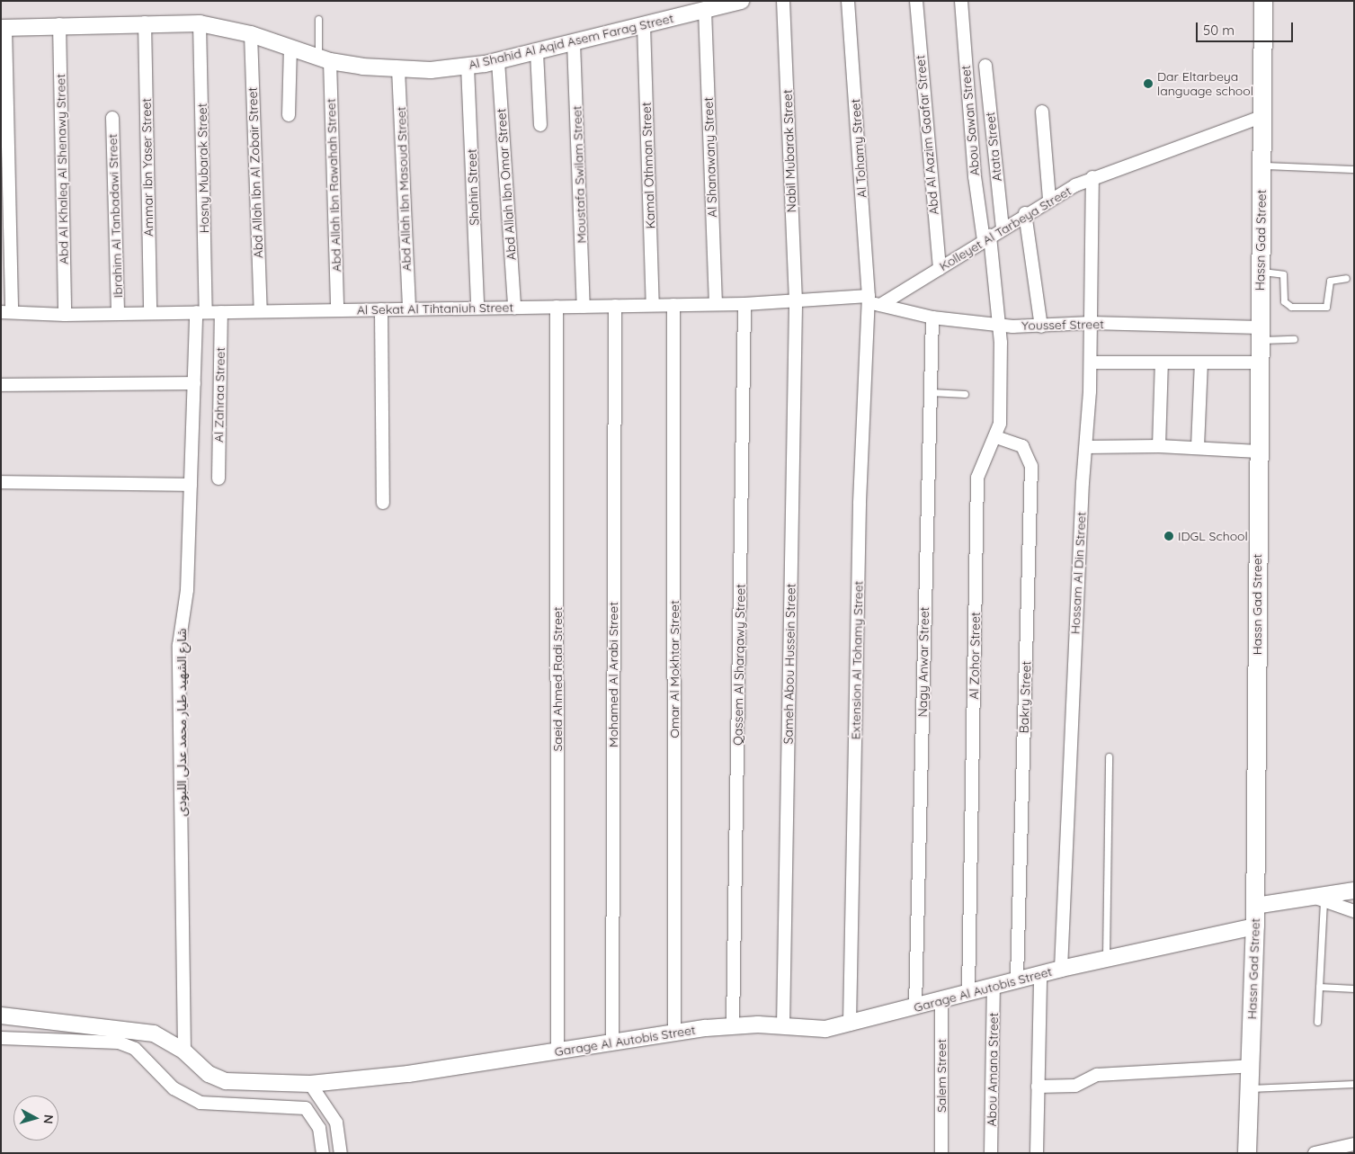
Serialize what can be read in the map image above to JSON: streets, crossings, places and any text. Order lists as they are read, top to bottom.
{
  "streets": {
    "main road": ["Hassn Gad Street"],
    "street": [
      "Al Shahid Al Aqid Asem Farag Street",
      "Abou Sawan Street",
      "Abd Al Aazim Gaafar Street",
      "Atata Street",
      "Al Tohamy Street",
      "Nabil Mubarak Street",
      "Al Shanawany Street",
      "Kamal Othman Street",
      "Ammar Ibn Yaser Street",
      "Hosny Mubarak Street",
      "Abd Al Khaleq Al Shenawy Street",
      "Abd Allah Ibn Al Zobair Street",
      "Moustafa Swilam Street",
      "Abd Allah Ibn Omar Street",
      "Abd Allah Ibn Rawahah Street",
      "Shahin Street",
      "Abd Allah Ibn Masoud Street",
      "Ibrahim Al Tanbadawi Street",
      "Kolleyet Al Tarbeya Street",
      "Al Sekat Al Tihtaniuh Street",
      "Youssef Street",
      "Al Zahraa Street",
      "Hossam Al Din Street",
      "Al Zohor Street",
      "Extension Al Tohamy Street",
      "Nagy Anwar Street",
      "Sameh Abou Hussein Street",
      "Qassem Al Sharqawy Street",
      "Omar Al Mokhtar Street",
      "Mohamed Al Arabi Street",
      "Saeid Ahmed Radi Street",
      "Bakry Street",
      "شارع الشهيد طيار محمد عدلى اللبودى",
      "Garage Al Autobis Street",
      "Abou Amana Street",
      "Salem Street"
    ]
  },
  "crossings": [
    ["Al Shahid Al Aqid Asem Farag Street", "Al Shanawany Street"],
    ["Al Shahid Al Aqid Asem Farag Street", "Kamal Othman Street"],
    ["Al Shahid Al Aqid Asem Farag Street", "Ammar Ibn Yaser Street"],
    ["Al Shahid Al Aqid Asem Farag Street", "Hosny Mubarak Street"],
    ["Al Shahid Al Aqid Asem Farag Street", "Abd Al Khaleq Al Shenawy Street"],
    ["Al Shahid Al Aqid Asem Farag Street", "Abd Allah Ibn Al Zobair Street"],
    ["Al Shahid Al Aqid Asem Farag Street", "Moustafa Swilam Street"],
    ["Al Shahid Al Aqid Asem Farag Street", "Abd Allah Ibn Omar Street"],
    ["Al Shahid Al Aqid Asem Farag Street", "Abd Allah Ibn Rawahah Street"],
    ["Al Shahid Al Aqid Asem Farag Street", "Shahin Street"],
    ["Al Shahid Al Aqid Asem Farag Street", "Abd Allah Ibn Masoud Street"],
    ["Abou Sawan Street", "Kolleyet Al Tarbeya Street"],
    ["Abou Sawan Street", "Youssef Street"],
    ["Abou Sawan Street", "Al Zohor Street"],
    ["Abd Al Aazim Gaafar Street", "Kolleyet Al Tarbeya Street"],
    ["Atata Street", "Kolleyet Al Tarbeya Street"],
    ["Al Tohamy Street", "Kolleyet Al Tarbeya Street"],
    ["Al Tohamy Street", "Al Sekat Al Tihtaniuh Street"],
    ["Al Tohamy Street", "Youssef Street"],
    ["Al Tohamy Street", "Extension Al Tohamy Street"],
    ["Nabil Mubarak Street", "Al Sekat Al Tihtaniuh Street"],
    ["Nabil Mubarak Street", "Sameh Abou Hussein Street"],
    ["Al Shanawany Street", "Al Sekat Al Tihtaniuh Street"],
    ["Kamal Othman Street", "Al Sekat Al Tihtaniuh Street"],
    ["Ammar Ibn Yaser Street", "Al Sekat Al Tihtaniuh Street"],
    ["Hosny Mubarak Street", "Al Sekat Al Tihtaniuh Street"],
    ["Hosny Mubarak Street", "شارع الشهيد طيار محمد عدلى اللبودى"],
    ["Abd Al Khaleq Al Shenawy Street", "Al Sekat Al Tihtaniuh Street"],
    ["Abd Allah Ibn Al Zobair Street", "Al Sekat Al Tihtaniuh Street"],
    ["Moustafa Swilam Street", "Al Sekat Al Tihtaniuh Street"],
    ["Abd Allah Ibn Omar Street", "Al Sekat Al Tihtaniuh Street"],
    ["Abd Allah Ibn Rawahah Street", "Al Sekat Al Tihtaniuh Street"],
    ["Shahin Street", "Al Sekat Al Tihtaniuh Street"],
    ["Abd Allah Ibn Masoud Street", "Al Sekat Al Tihtaniuh Street"],
    ["Ibrahim Al Tanbadawi Street", "Al Sekat Al Tihtaniuh Street"],
    ["Kolleyet Al Tarbeya Street", "Hassn Gad Street"],
    ["Kolleyet Al Tarbeya Street", "Al Sekat Al Tihtaniuh Street"],
    ["Kolleyet Al Tarbeya Street", "Youssef Street"],
    ["Kolleyet Al Tarbeya Street", "Hossam Al Din Street"],
    ["Kolleyet Al Tarbeya Street", "Extension Al Tohamy Street"],
    ["Hassn Gad Street", "Youssef Street"],
    ["Hassn Gad Street", "Garage Al Autobis Street"],
    ["Al Sekat Al Tihtaniuh Street", "Youssef Street"],
    ["Al Sekat Al Tihtaniuh Street", "Al Zahraa Street"],
    ["Al Sekat Al Tihtaniuh Street", "Extension Al Tohamy Street"],
    ["Al Sekat Al Tihtaniuh Street", "Sameh Abou Hussein Street"],
    ["Al Sekat Al Tihtaniuh Street", "Qassem Al Sharqawy Street"],
    ["Al Sekat Al Tihtaniuh Street", "Omar Al Mokhtar Street"],
    ["Al Sekat Al Tihtaniuh Street", "Mohamed Al Arabi Street"],
    ["Al Sekat Al Tihtaniuh Street", "Saeid Ahmed Radi Street"],
    ["Al Sekat Al Tihtaniuh Street", "شارع الشهيد طيار محمد عدلى اللبودى"],
    ["Youssef Street", "Hossam Al Din Street"],
    ["Youssef Street", "Al Zohor Street"],
    ["Youssef Street", "Extension Al Tohamy Street"],
    ["Youssef Street", "Nagy Anwar Street"],
    ["Hossam Al Din Street", "Garage Al Autobis Street"],
    ["Al Zohor Street", "Bakry Street"],
    ["Al Zohor Street", "Garage Al Autobis Street"],
    ["Extension Al Tohamy Street", "Garage Al Autobis Street"],
    ["Nagy Anwar Street", "Garage Al Autobis Street"],
    ["Sameh Abou Hussein Street", "Garage Al Autobis Street"],
    ["Qassem Al Sharqawy Street", "Garage Al Autobis Street"],
    ["Omar Al Mokhtar Street", "Garage Al Autobis Street"],
    ["Mohamed Al Arabi Street", "Garage Al Autobis Street"],
    ["Saeid Ahmed Radi Street", "Garage Al Autobis Street"],
    ["Bakry Street", "Garage Al Autobis Street"],
    ["شارع الشهيد طيار محمد عدلى اللبودى", "Garage Al Autobis Street"],
    ["Garage Al Autobis Street", "Abou Amana Street"],
    ["Garage Al Autobis Street", "Salem Street"]
  ],
  "places": ["Dar Eltarbeya language school", "IDGL School"],
  "scale_bar": "50 m",
  "north": "right"
}
